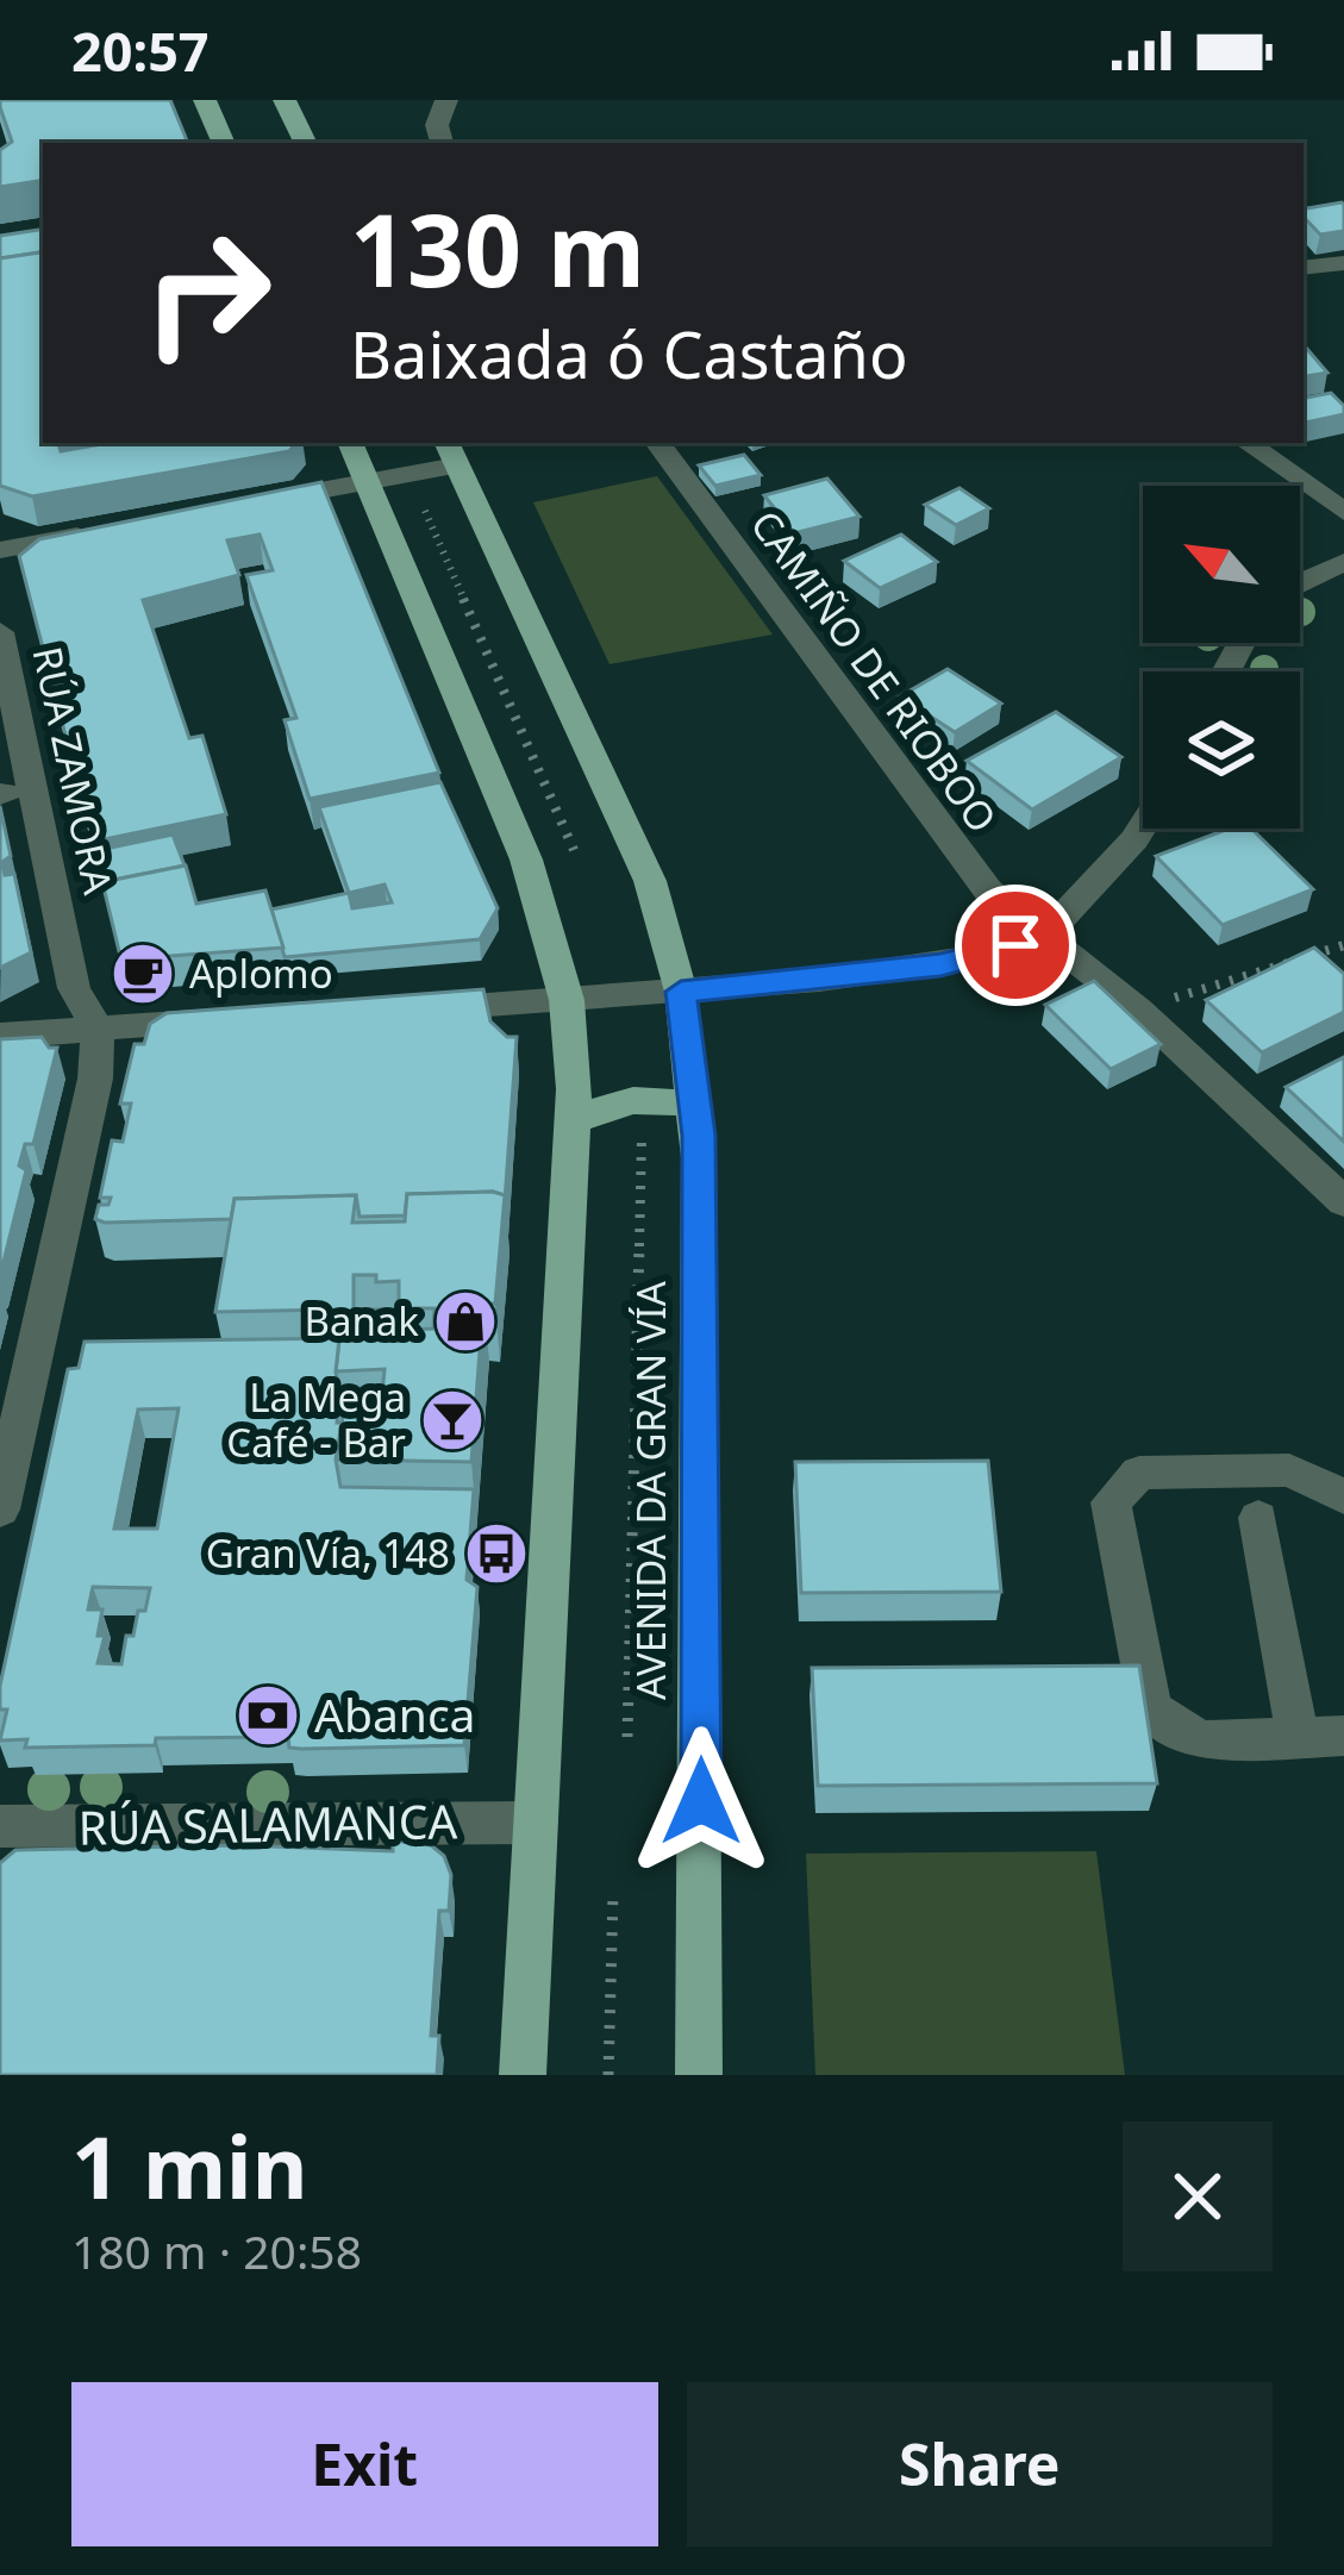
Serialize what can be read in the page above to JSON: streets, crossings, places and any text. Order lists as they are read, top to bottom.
{
  "streets": {
    "main road": ["AVENIDA DA GRAN VÍA"],
    "street": ["CAMIÑO DE RIOBOO", "RÚA ZAMORA", "RÚA SALAMANCA"]
  },
  "places": {
    "cafe": ["Aplomo"],
    "shop": ["Banak"],
    "bar": ["La Mega Café - Bar"],
    "bus stop": ["Gran Vía, 148"],
    "bank": ["Abanca"]
  },
  "north": "top left",
  "page": {
    "status": "20:57",
    "turn": ["130 m", "Baixada ó Castaño"],
    "heading": ["1 min", "180 m · 20:58"],
    "buttons": ["Exit", "Share"]
  }
}
